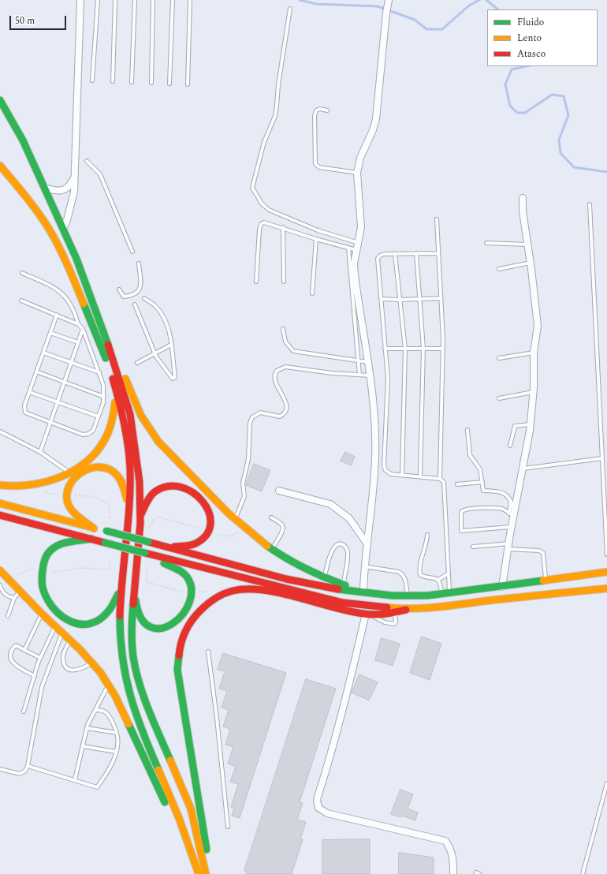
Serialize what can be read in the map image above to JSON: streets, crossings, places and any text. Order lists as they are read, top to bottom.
{
  "legend": ["Fluido", "Lento", "Atasco"],
  "scale_bar": "50 m"
}
